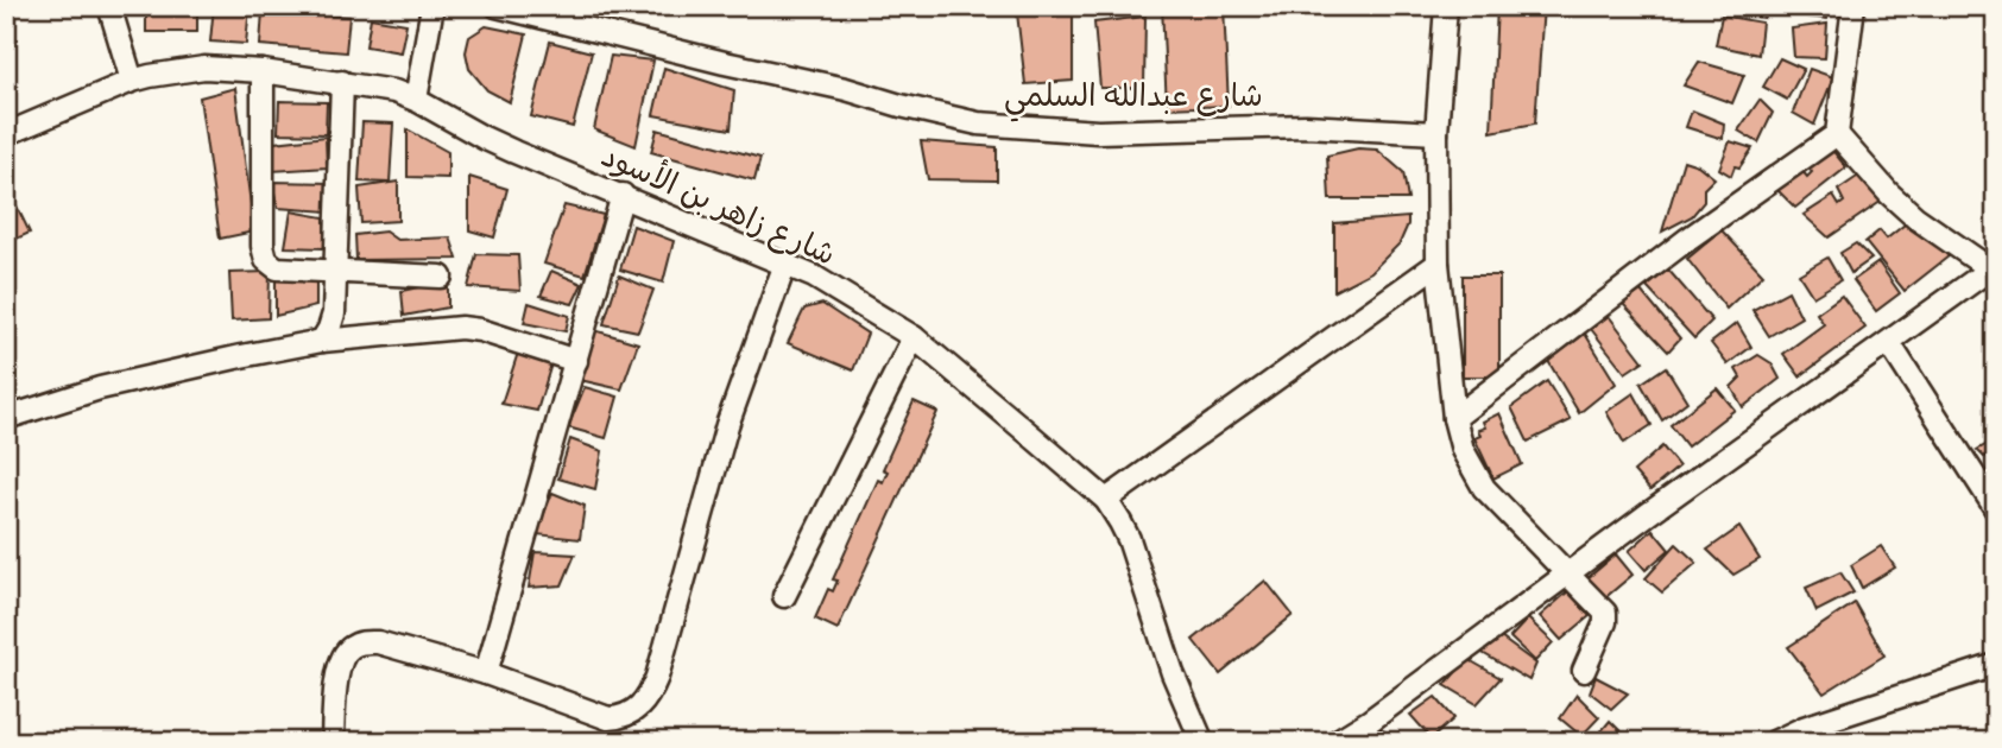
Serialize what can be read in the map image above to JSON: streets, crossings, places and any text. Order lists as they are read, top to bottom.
{
  "streets": {
    "street": ["شارع عبدالله السلمي", "شارع زاهر بن الأسود"]
  }
}
